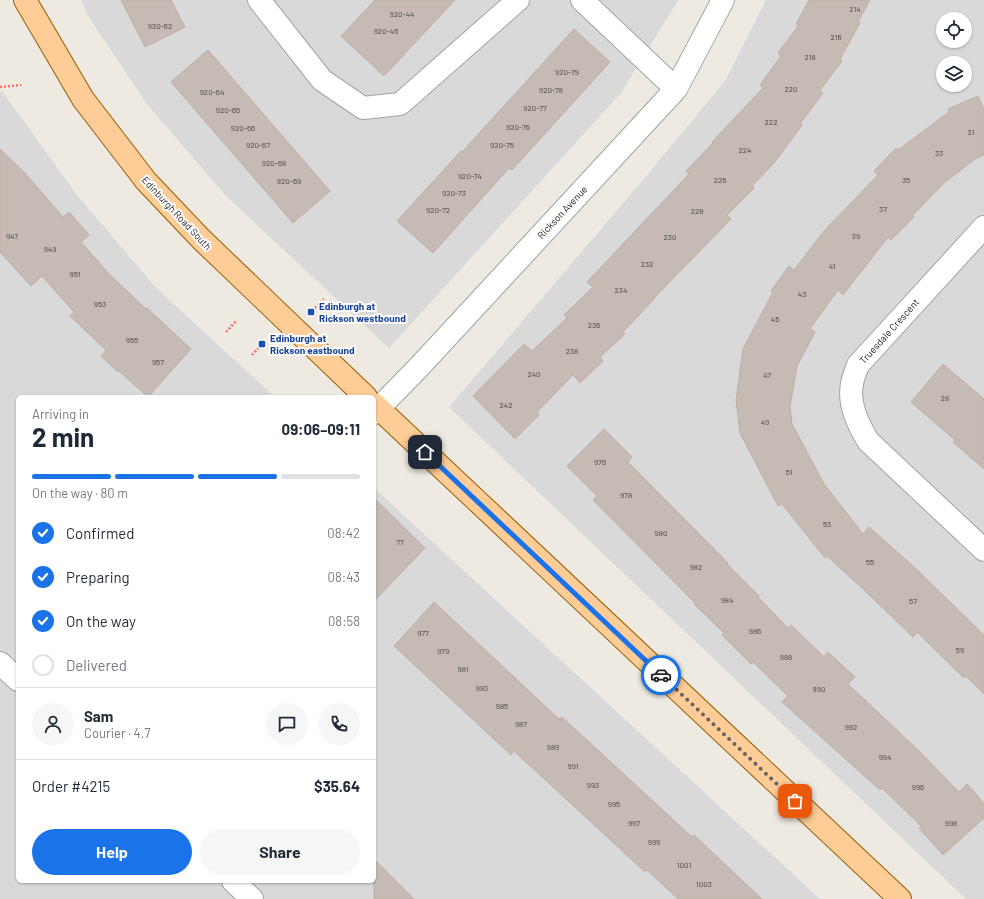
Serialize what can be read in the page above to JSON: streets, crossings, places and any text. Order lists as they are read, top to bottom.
{
  "streets": {
    "main road": ["Edinburgh Road South"],
    "street": ["Rickson Avenue", "Truesdale Crescent"]
  },
  "places": {
    "transit": ["Edinburgh at Rickson westbound", "Edinburgh at Rickson eastbound"]
  },
  "house_numbers": [
    "214",
    "920-44",
    "920-62",
    "920-45",
    "216",
    "218",
    "920-79",
    "220",
    "920-78",
    "920-64",
    "920-77",
    "920-65",
    "222",
    "920-76",
    "920-66",
    "31",
    "920-67",
    "920-75",
    "224",
    "33",
    "920-68",
    "920-74",
    "226",
    "35",
    "920-69",
    "920-73",
    "37",
    "920-72",
    "228",
    "947",
    "39",
    "230",
    "949",
    "232",
    "41",
    "951",
    "234",
    "43",
    "953",
    "45",
    "236",
    "955",
    "238",
    "957",
    "240",
    "47",
    "28",
    "242",
    "49",
    "976",
    "51",
    "978",
    "53",
    "980",
    "77",
    "55",
    "982",
    "984",
    "57",
    "986",
    "977",
    "59",
    "979",
    "988",
    "981",
    "983",
    "990",
    "985",
    "987",
    "992",
    "989",
    "994",
    "991",
    "993",
    "996",
    "995",
    "997",
    "998",
    "999",
    "1001",
    "1003"
  ],
  "page": {
    "heading": ["2 min", "Arriving in", "09:06–09:11"],
    "panel": [
      "Sam",
      "Courier · 4.7",
      "Order #4215",
      "$35.64"
    ],
    "bar": "On the way · 80 m",
    "list": [
      ["Confirmed", "08:42"],
      ["Preparing", "08:43"],
      ["On the way", "08:58"],
      "Delivered"
    ],
    "buttons": ["Help", "Share"]
  }
}
